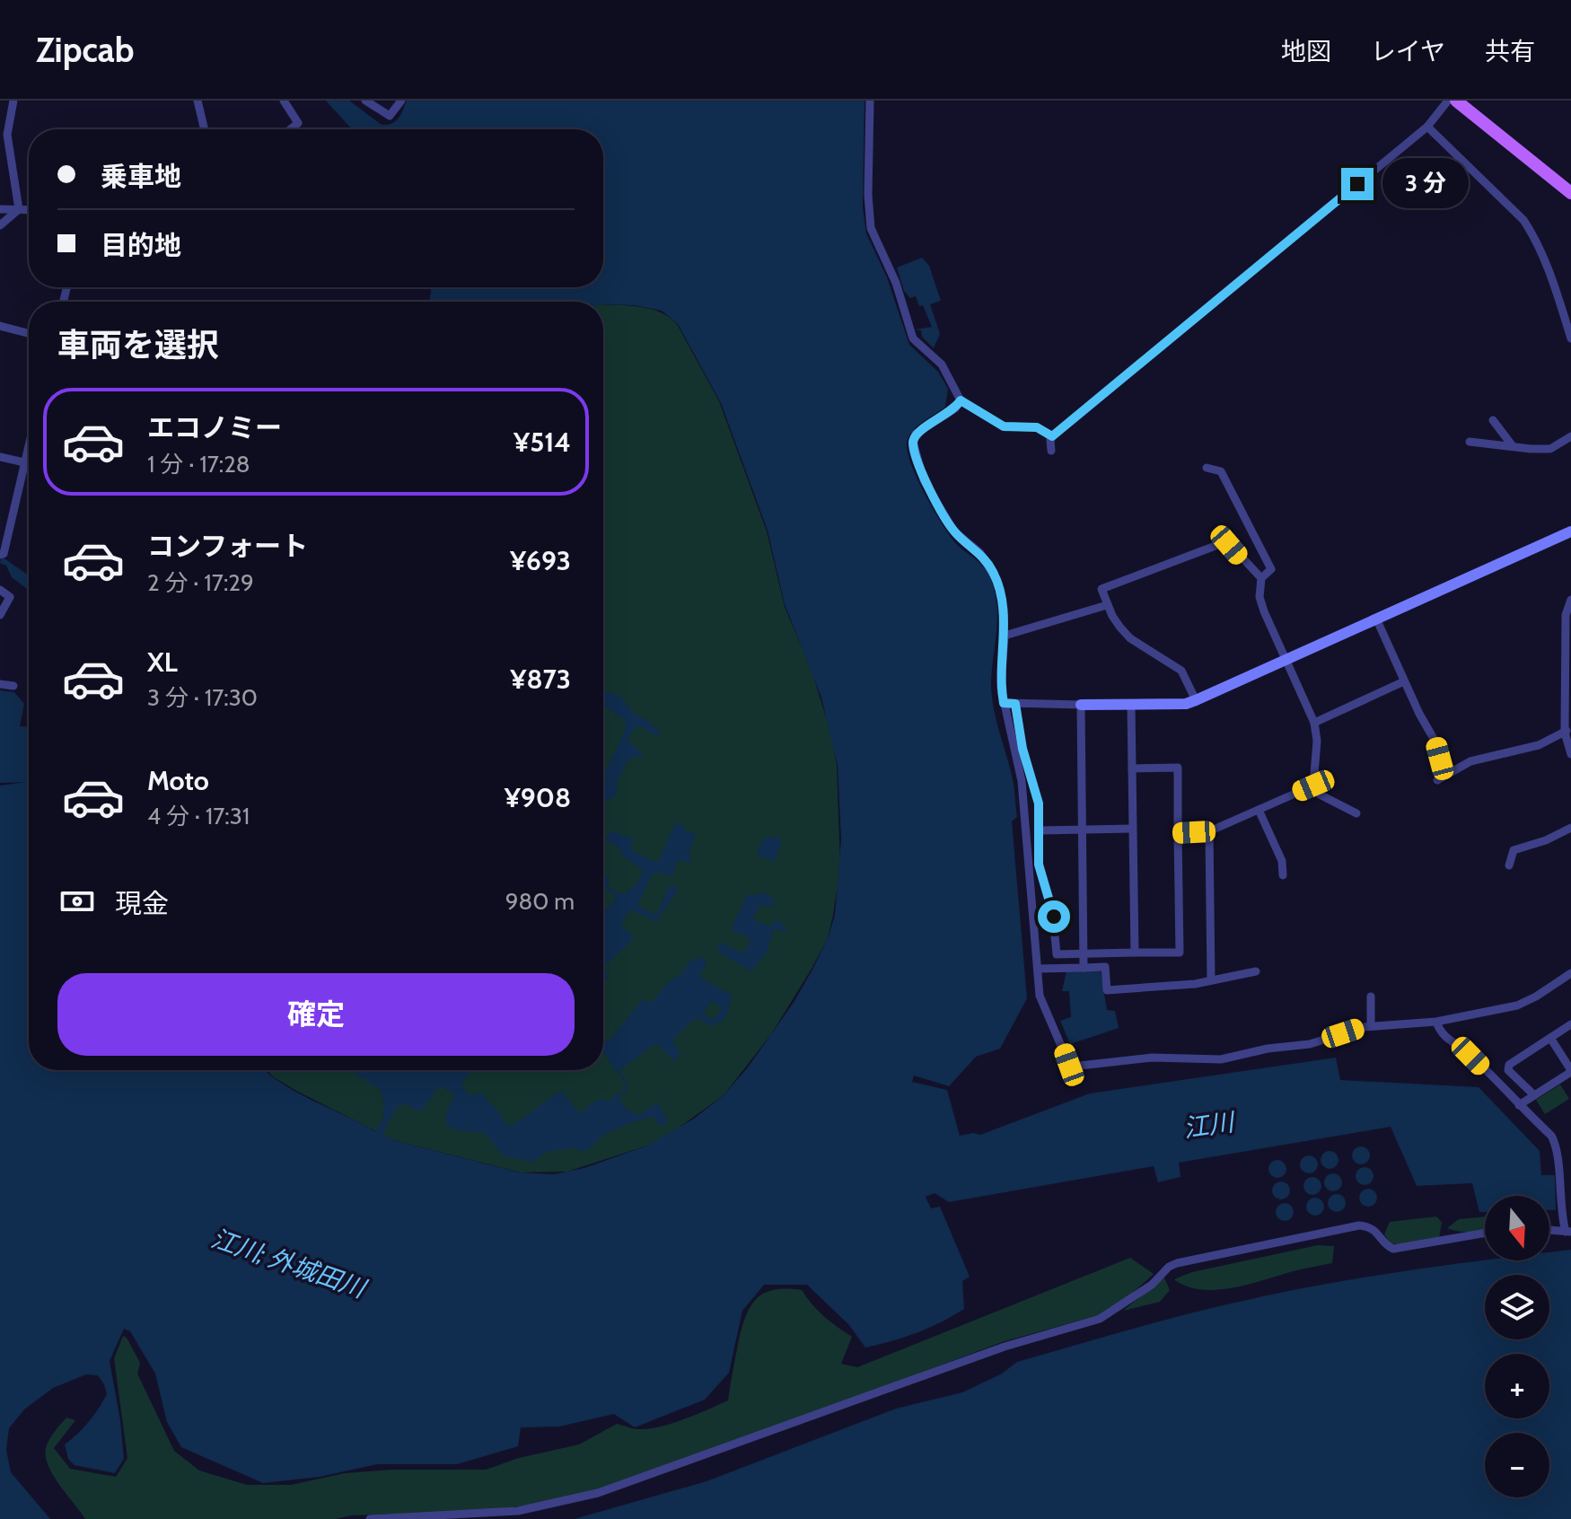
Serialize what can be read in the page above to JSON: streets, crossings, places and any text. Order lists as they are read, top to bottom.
{
  "water": ["江川", "江川; 外城田川"],
  "north": "bottom",
  "page": {
    "header": "Zipcab",
    "nav": ["地図", "レイヤ", "共有"],
    "banner": ["乗車地", "目的地"],
    "bubble": "3 分",
    "heading": "車両を選択",
    "list": [
      {
        "name": "エコノミー",
        "note": "1 分 · 17:28",
        "value": "¥514"
      },
      {
        "name": "コンフォート",
        "note": "2 分 · 17:29",
        "value": "¥693"
      },
      {
        "name": "XL",
        "note": "3 分 · 17:30",
        "value": "¥873"
      },
      {
        "name": "Moto",
        "note": "4 分 · 17:31",
        "value": "¥908"
      }
    ],
    "pay": ["現金", "980 m"],
    "buttons": "確定",
    "map_buttons": ["+", "−"]
  }
}
